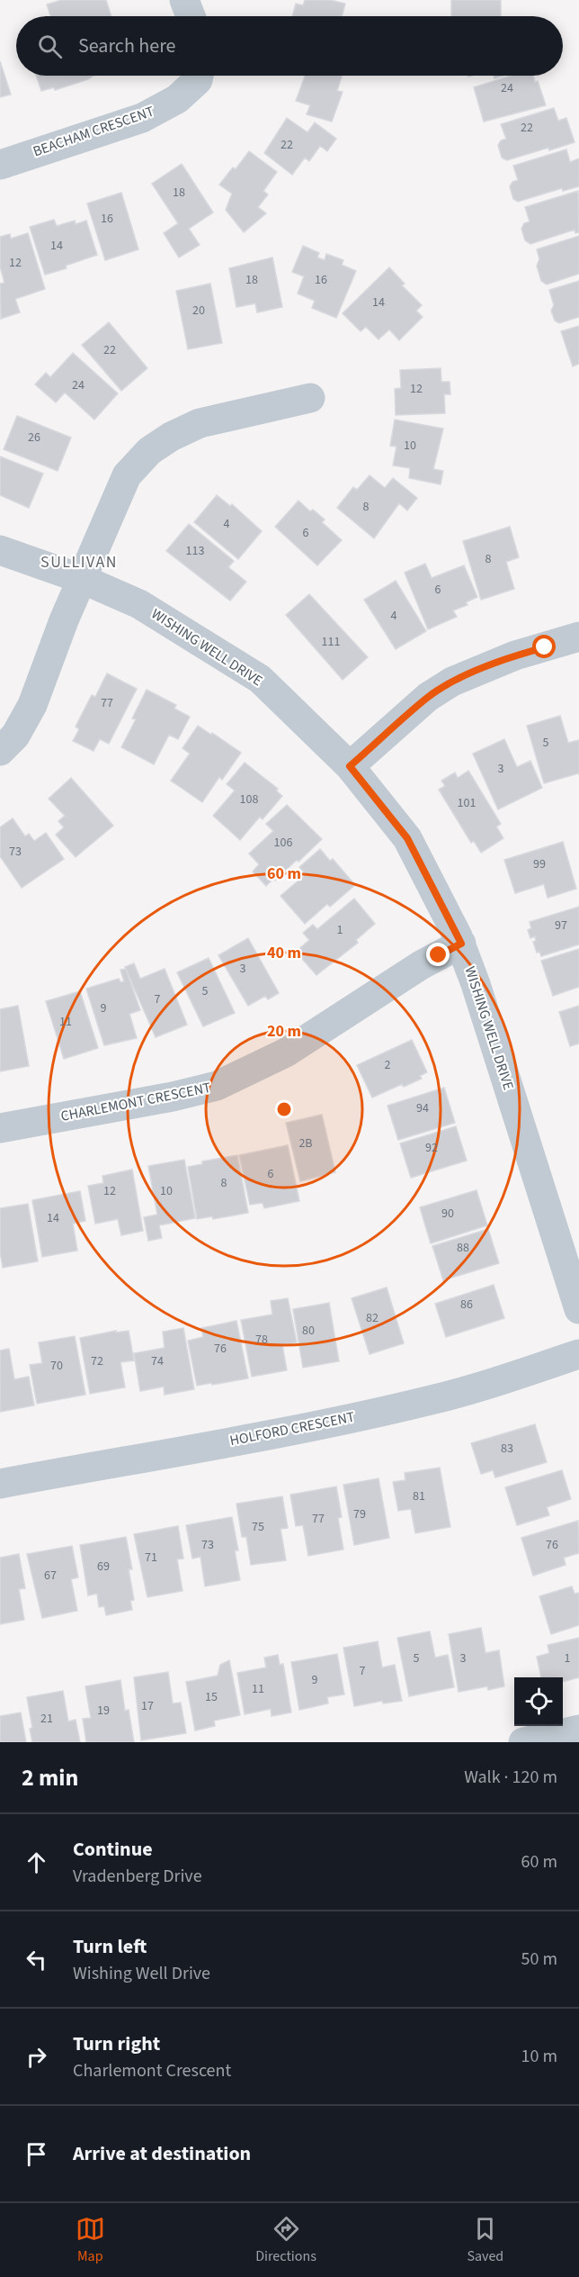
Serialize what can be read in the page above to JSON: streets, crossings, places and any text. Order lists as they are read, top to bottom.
{
  "streets": {
    "street": [
      "BEACHAM CRESCENT",
      "WISHING WELL DRIVE",
      "CHARLEMONT CRESCENT",
      "HOLFORD CRESCENT"
    ]
  },
  "crossings": [
    ["WISHING WELL DRIVE", "CHARLEMONT CRESCENT"]
  ],
  "districts": ["SULLIVAN"],
  "house_numbers": [
    "24",
    "22",
    "22",
    "18",
    "16",
    "14",
    "12",
    "18",
    "16",
    "14",
    "20",
    "22",
    "24",
    "12",
    "26",
    "10",
    "8",
    "4",
    "6",
    "113",
    "8",
    "6",
    "4",
    "111",
    "77",
    "5",
    "3",
    "108",
    "101",
    "106",
    "73",
    "99",
    "97",
    "1",
    "3",
    "5",
    "7",
    "9",
    "11",
    "2",
    "94",
    "2B",
    "92",
    "6",
    "8",
    "12",
    "10",
    "90",
    "14",
    "88",
    "86",
    "82",
    "80",
    "78",
    "76",
    "72",
    "74",
    "70",
    "83",
    "81",
    "79",
    "77",
    "75",
    "73",
    "76",
    "71",
    "69",
    "67",
    "5",
    "3",
    "1",
    "7",
    "9",
    "11",
    "15",
    "17",
    "19",
    "21"
  ],
  "page": {
    "search": "Search here",
    "heading": ["2 min", "Walk · 120 m"],
    "list": [
      ["Continue", "Vradenberg Drive", "60 m"],
      ["Turn left", "Wishing Well Drive", "50 m"],
      ["Turn right", "Charlemont Crescent", "10 m"],
      "Arrive at destination"
    ],
    "nav": ["Map", "Directions", "Saved"]
  },
  "rings": ["60 m", "40 m", "20 m"]
}
